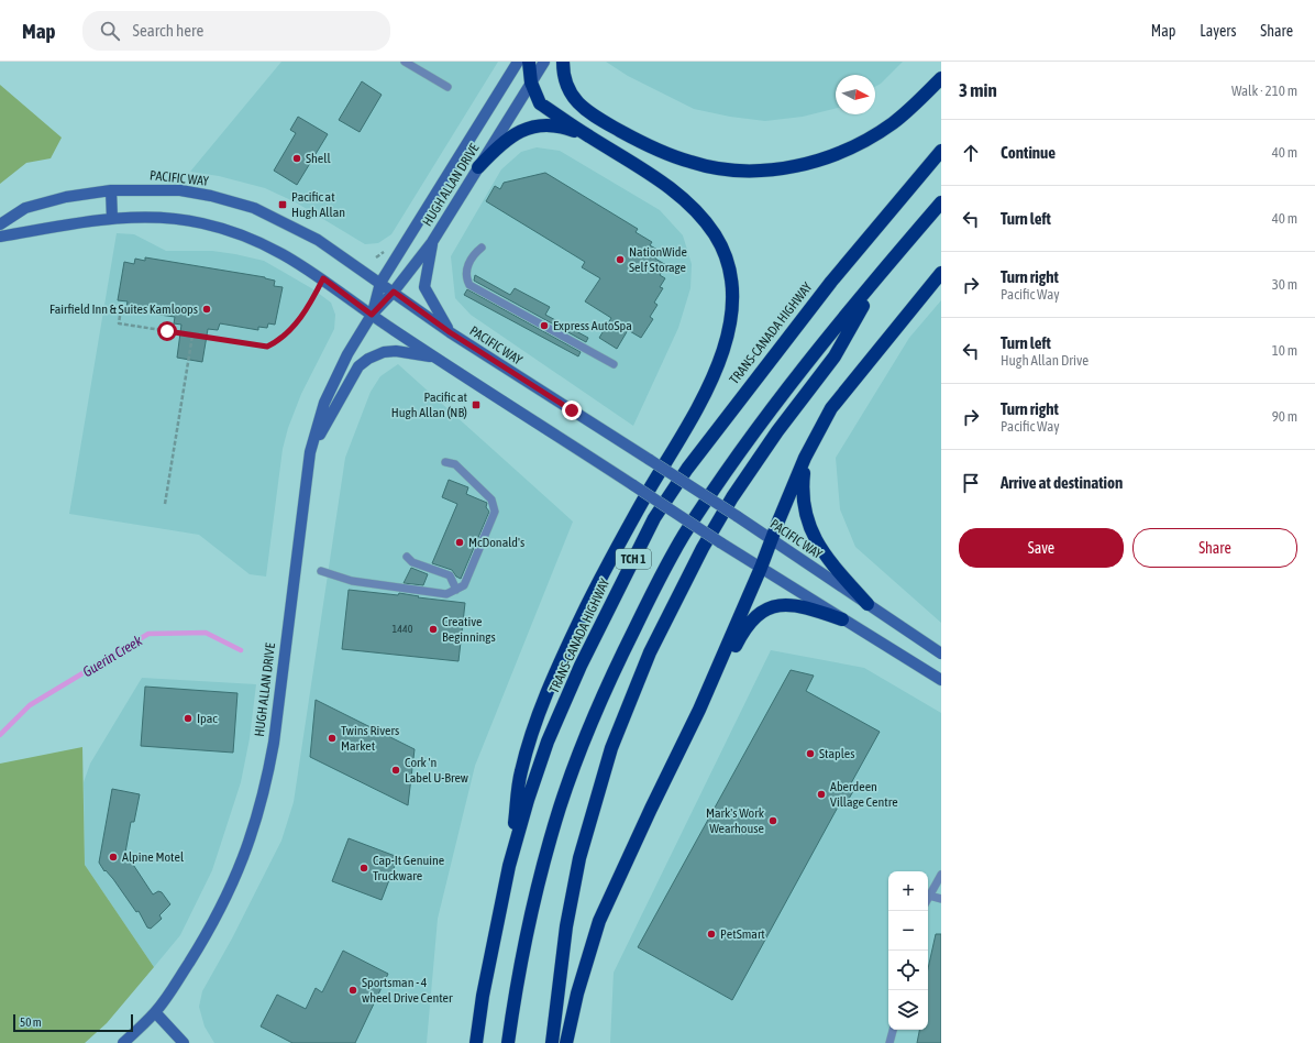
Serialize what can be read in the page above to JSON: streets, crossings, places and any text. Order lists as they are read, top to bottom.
{
  "streets": {
    "highway": ["TRANS-CANADA HIGHWAY", "TCH 1"],
    "main road": ["PACIFIC WAY", "HUGH ALLAN DRIVE"]
  },
  "crossings": [
    ["PACIFIC WAY", "HUGH ALLAN DRIVE"]
  ],
  "water": ["Guerin Creek"],
  "places": {
    "other": [
      "Shell",
      "NationWide Self Storage",
      "Fairfield Inn & Suites Kamloops",
      "Express AutoSpa",
      "McDonald's",
      "Creative Beginnings",
      "Ipac",
      "Twins Rivers Market",
      "Staples",
      "Cork 'n Label U-Brew",
      "Aberdeen Village Centre",
      "Mark's Work Wearhouse",
      "Alpine Motel",
      "Cap-It Genuine Truckware",
      "PetSmart",
      "Sportsman - 4 wheel Drive Center"
    ],
    "transit": ["Pacific at Hugh Allan", "Pacific at Hugh Allan (NB)"]
  },
  "house_numbers": ["1440"],
  "scale_bar": "50 m",
  "north": "right",
  "page": {
    "header": "Map",
    "search": "Search here",
    "nav": ["Map", "Layers", "Share"],
    "heading": ["3 min", "Walk · 210 m"],
    "list": [
      ["Continue", "40 m"],
      ["Turn left", "40 m"],
      ["Turn right", "Pacific Way", "30 m"],
      ["Turn left", "Hugh Allan Drive", "10 m"],
      ["Turn right", "Pacific Way", "90 m"],
      "Arrive at destination"
    ],
    "buttons": ["Save", "Share"],
    "map_buttons": ["+", "−"],
    "scale": "50 m"
  }
}
